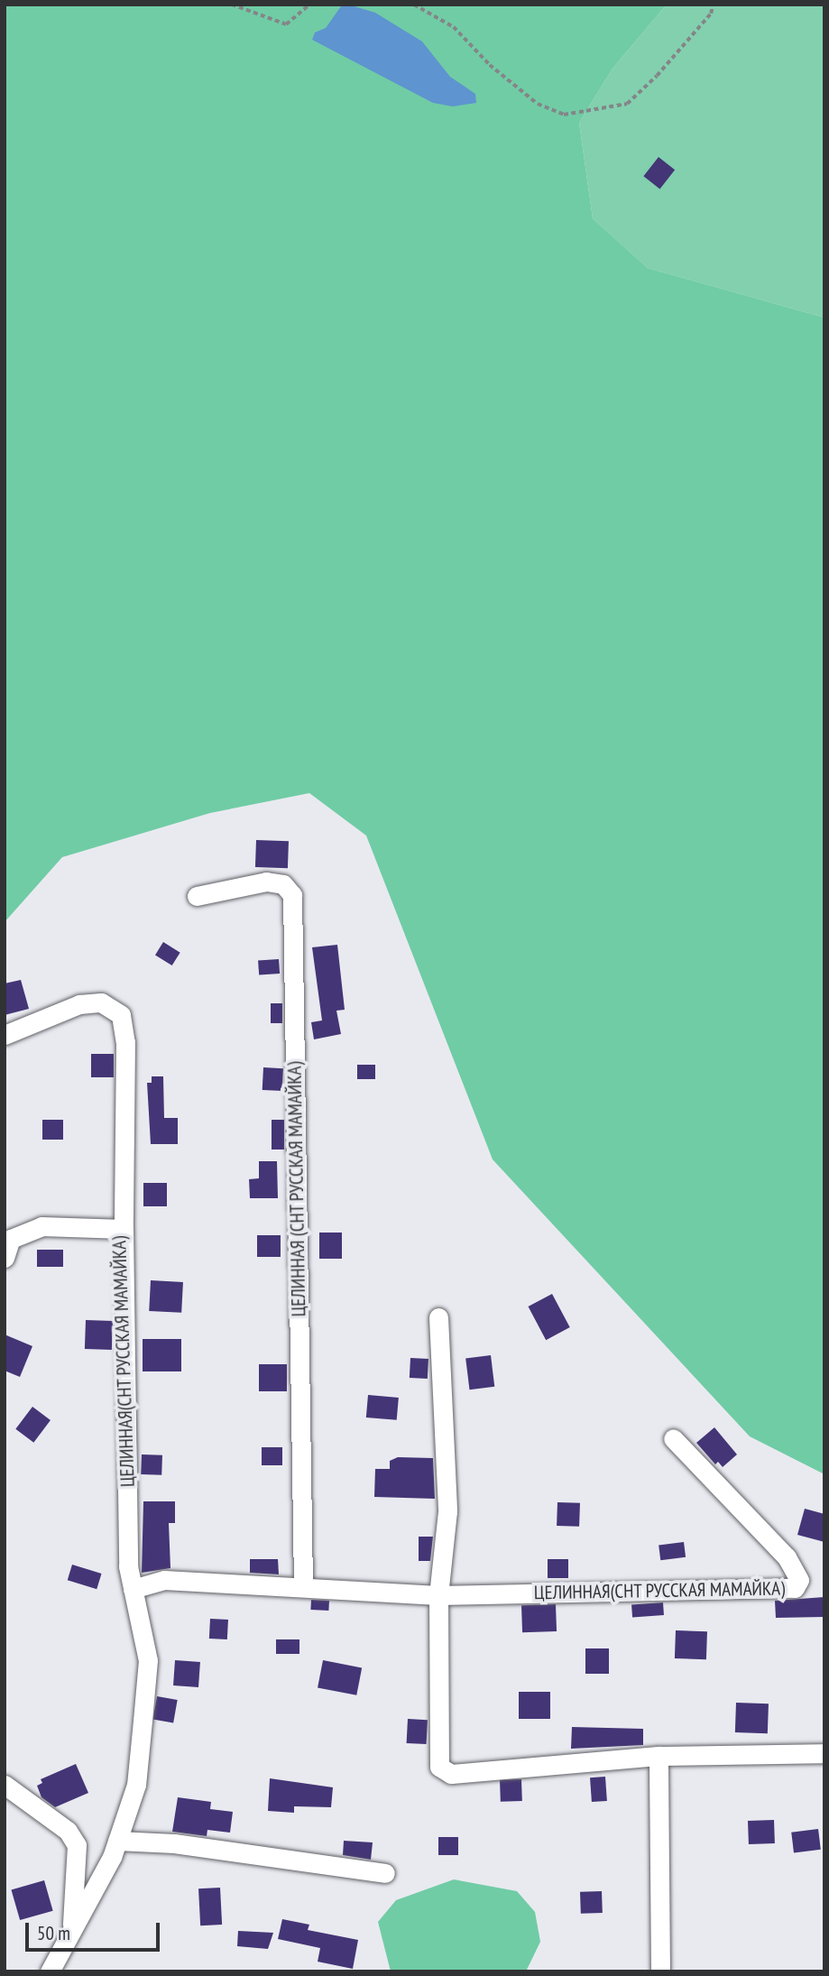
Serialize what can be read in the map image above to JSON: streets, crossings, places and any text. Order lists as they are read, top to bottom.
{
  "streets": {
    "street": ["ЦЕЛИННАЯ (СНТ РУССКАЯ МАМАЙКА)", "ЦЕЛИННАЯ(СНТ РУССКАЯ МАМАЙКА)"]
  },
  "crossings": [
    ["ЦЕЛИННАЯ (СНТ РУССКАЯ МАМАЙКА)", "ЦЕЛИННАЯ(СНТ РУССКАЯ МАМАЙКА)"]
  ],
  "scale_bar": "50 m"
}
